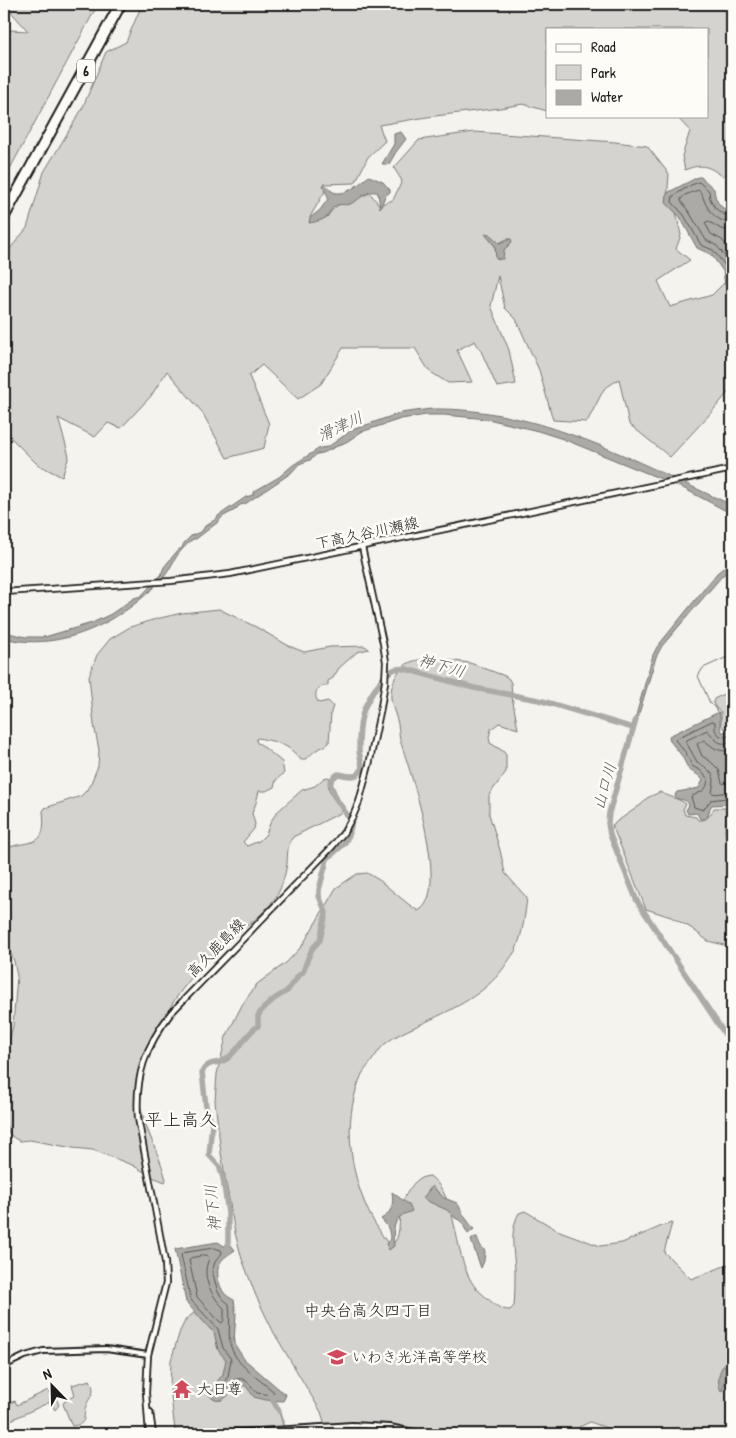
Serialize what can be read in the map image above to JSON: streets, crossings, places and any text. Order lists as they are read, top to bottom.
{
  "streets": {
    "highway": ["6"],
    "main road": ["下高久谷川瀬線", "高久鹿島線"]
  },
  "crossings": [
    ["下高久谷川瀬線", "高久鹿島線"]
  ],
  "districts": ["平上高久", "中央台高久四丁目"],
  "water": ["滑津川", "神下川", "山口川"],
  "places": {
    "school or university": ["いわき光洋高等学校"],
    "temple": ["大日尊"]
  },
  "legend": ["Road", "Park", "Water"],
  "north": "top left"
}
